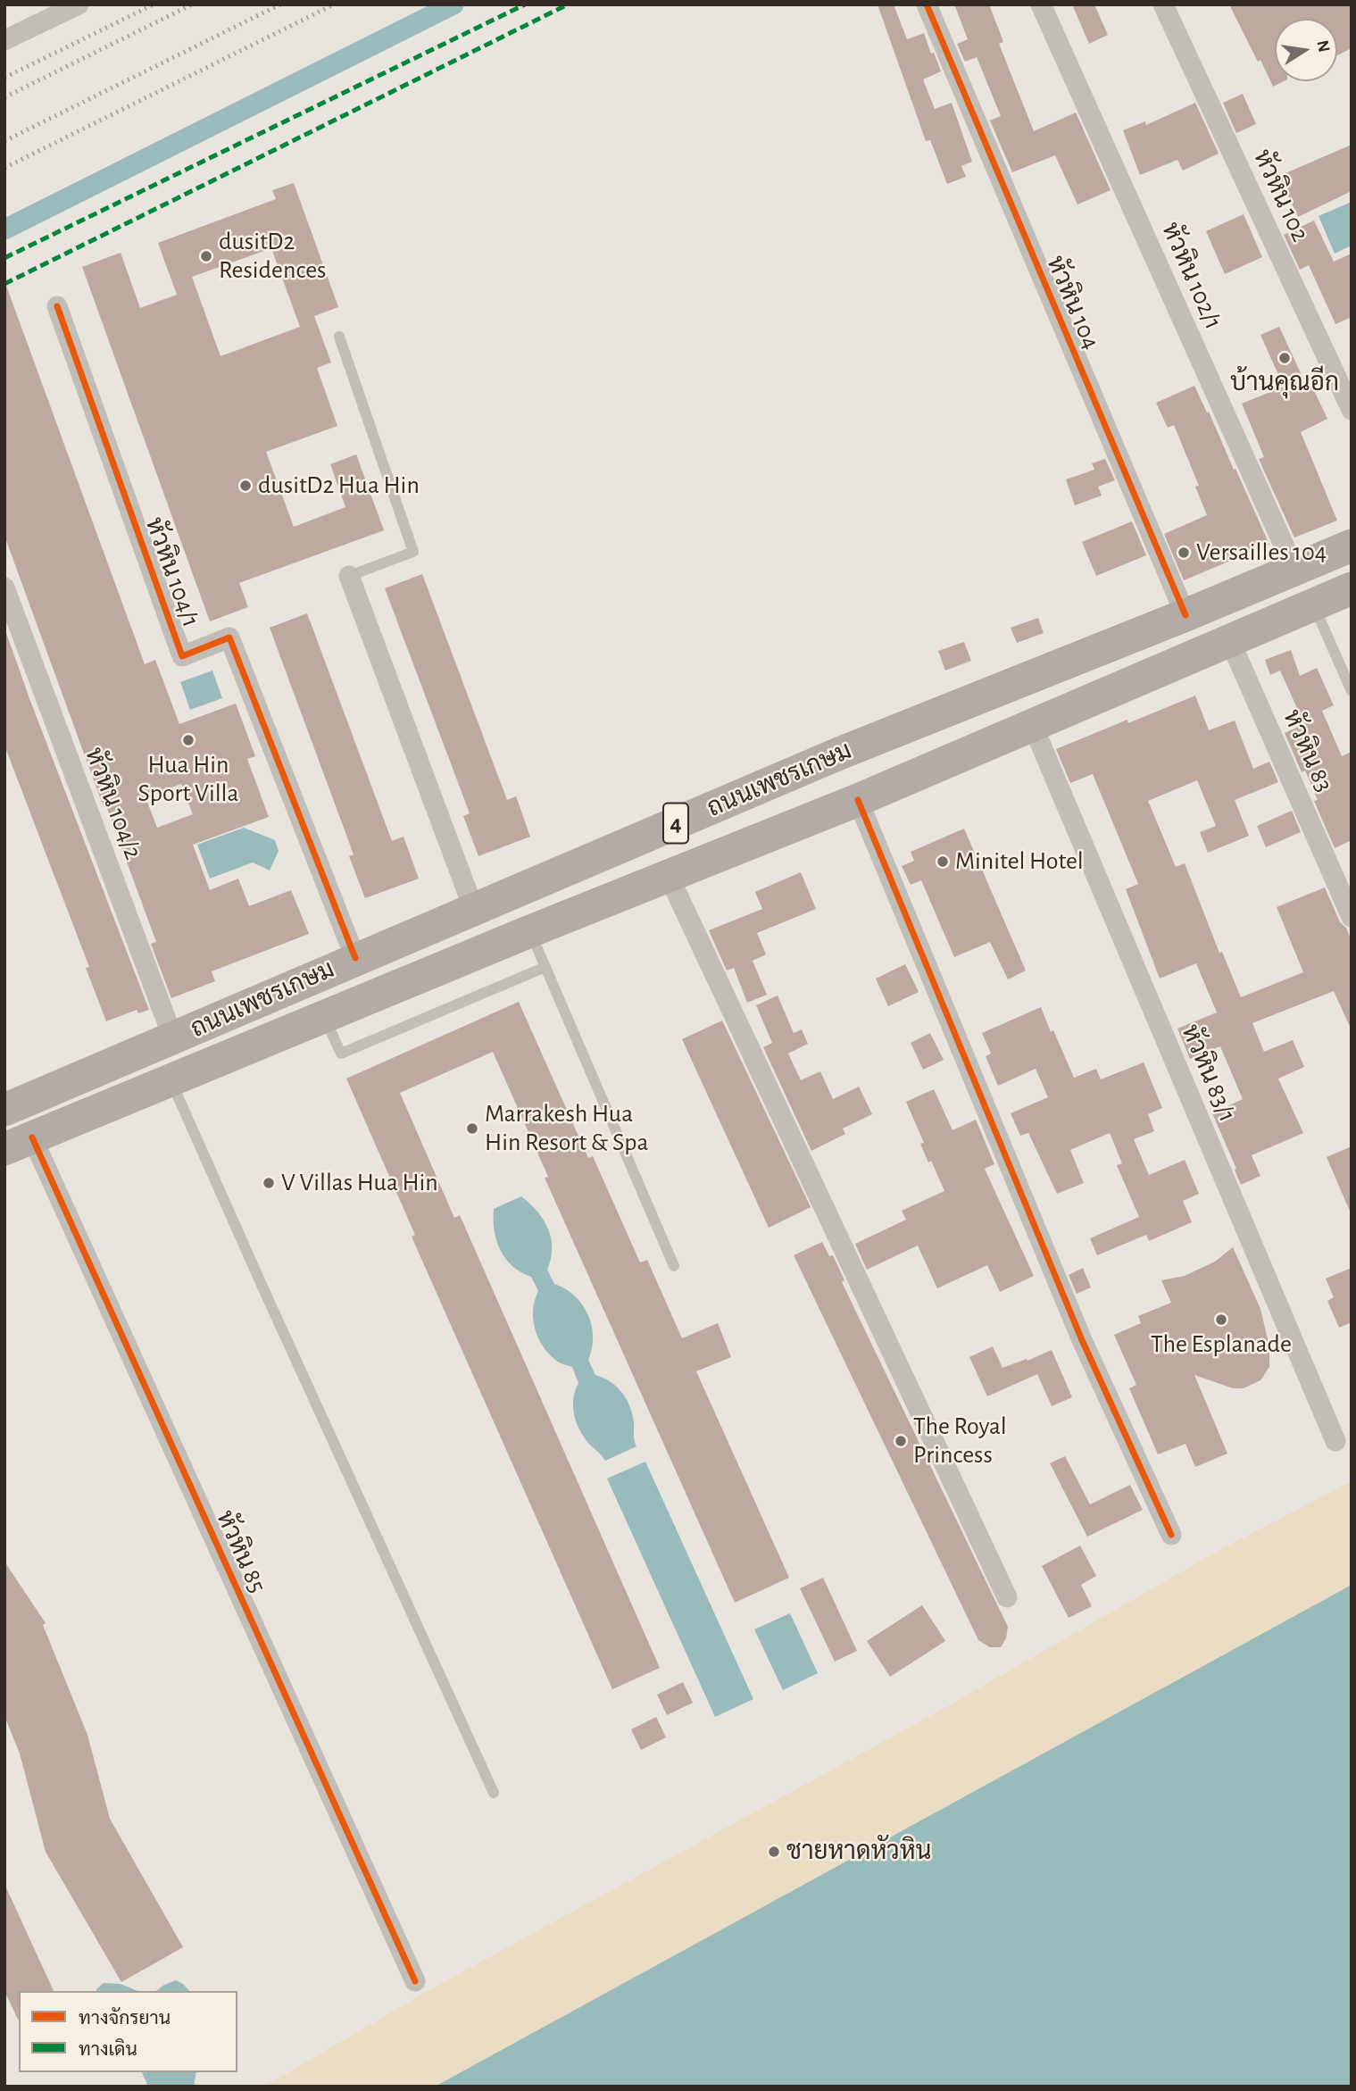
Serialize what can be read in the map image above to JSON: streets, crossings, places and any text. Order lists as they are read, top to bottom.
{
  "streets": {
    "main road": ["ถนนเพชรเกษม", "4"],
    "street": [
      "หัวหิน 102",
      "หัวหิน 102/1",
      "หัวหิน 104",
      "หัวหิน 104/1",
      "หัวหิน 83",
      "หัวหิน 104/2",
      "หัวหิน 83/1",
      "หัวหิน 85"
    ]
  },
  "crossings": [
    ["หัวหิน 102/1", "ถนนเพชรเกษม"],
    ["หัวหิน 104", "ถนนเพชรเกษม"],
    ["หัวหิน 104/1", "ถนนเพชรเกษม"],
    ["หัวหิน 83", "ถนนเพชรเกษม"],
    ["ถนนเพชรเกษม", "หัวหิน 104/2"],
    ["ถนนเพชรเกษม", "หัวหิน 83/1"],
    ["ถนนเพชรเกษม", "หัวหิน 85"]
  ],
  "places": [
    "dusitD2 Residences",
    "บ้านคุณอีก",
    "dusitD2 Hua Hin",
    "Versailles 104",
    "Hua Hin Sport Villa",
    "Minitel Hotel",
    "Marrakesh Hua Hin Resort & Spa",
    "V Villas Hua Hin",
    "The Esplanade",
    "The Royal Princess",
    "ชายหาดหัวหิน"
  ],
  "legend": ["ทางจักรยาน", "ทางเดิน"],
  "north": "right"
}
